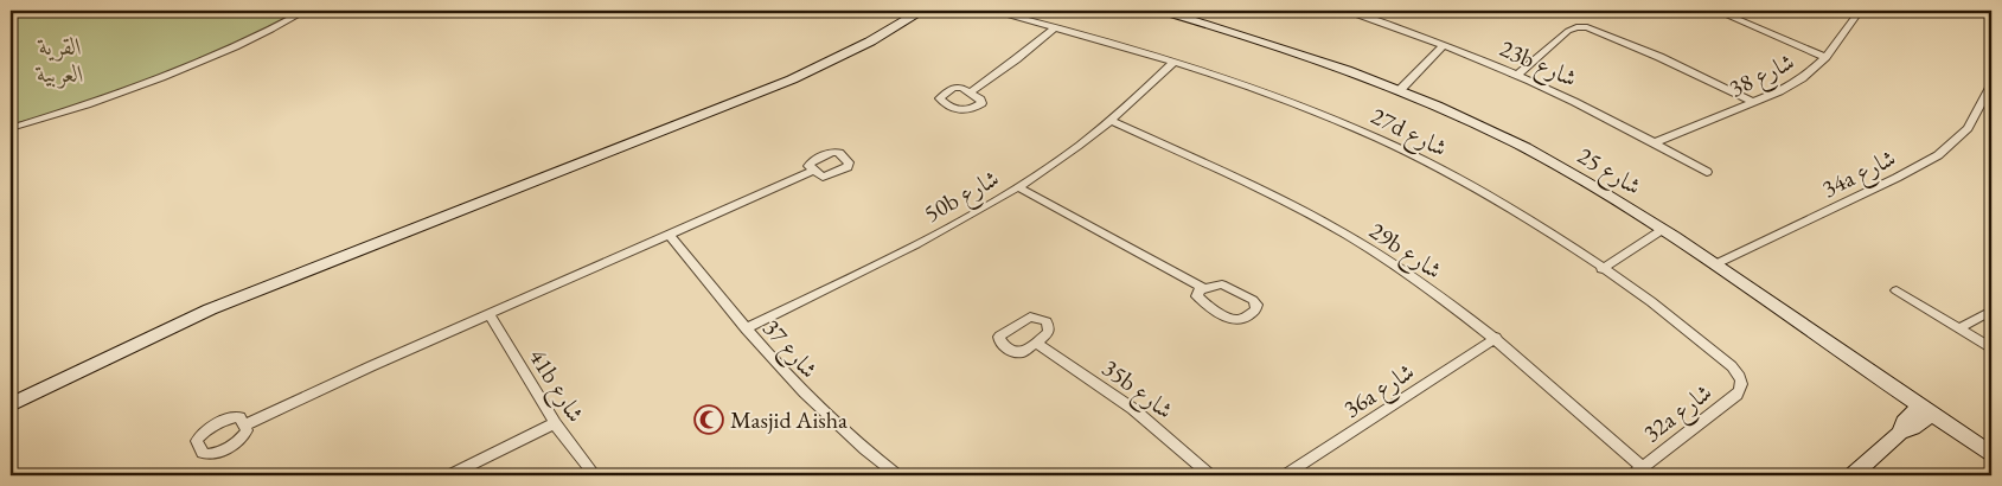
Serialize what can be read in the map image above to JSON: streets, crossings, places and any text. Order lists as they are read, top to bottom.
{
  "streets": {
    "street": [
      "23b شارع",
      "شارع 38",
      "27d شارع",
      "شارع 25",
      "34a شارع",
      "50b شارع",
      "29b شارع",
      "شارع 37",
      "41b شارع",
      "35b شارع",
      "36a شارع",
      "32a شارع"
    ]
  },
  "crossings": [
    ["23b شارع", "شارع 38"],
    ["27d شارع", "50b شارع"],
    ["27d شارع", "32a شارع"],
    ["شارع 25", "34a شارع"],
    ["50b شارع", "29b شارع"],
    ["50b شارع", "شارع 37"],
    ["29b شارع", "36a شارع"],
    ["29b شارع", "32a شارع"]
  ],
  "parks": ["القرية العربية"],
  "places": {
    "mosque": ["Masjid Aisha"]
  }
}
